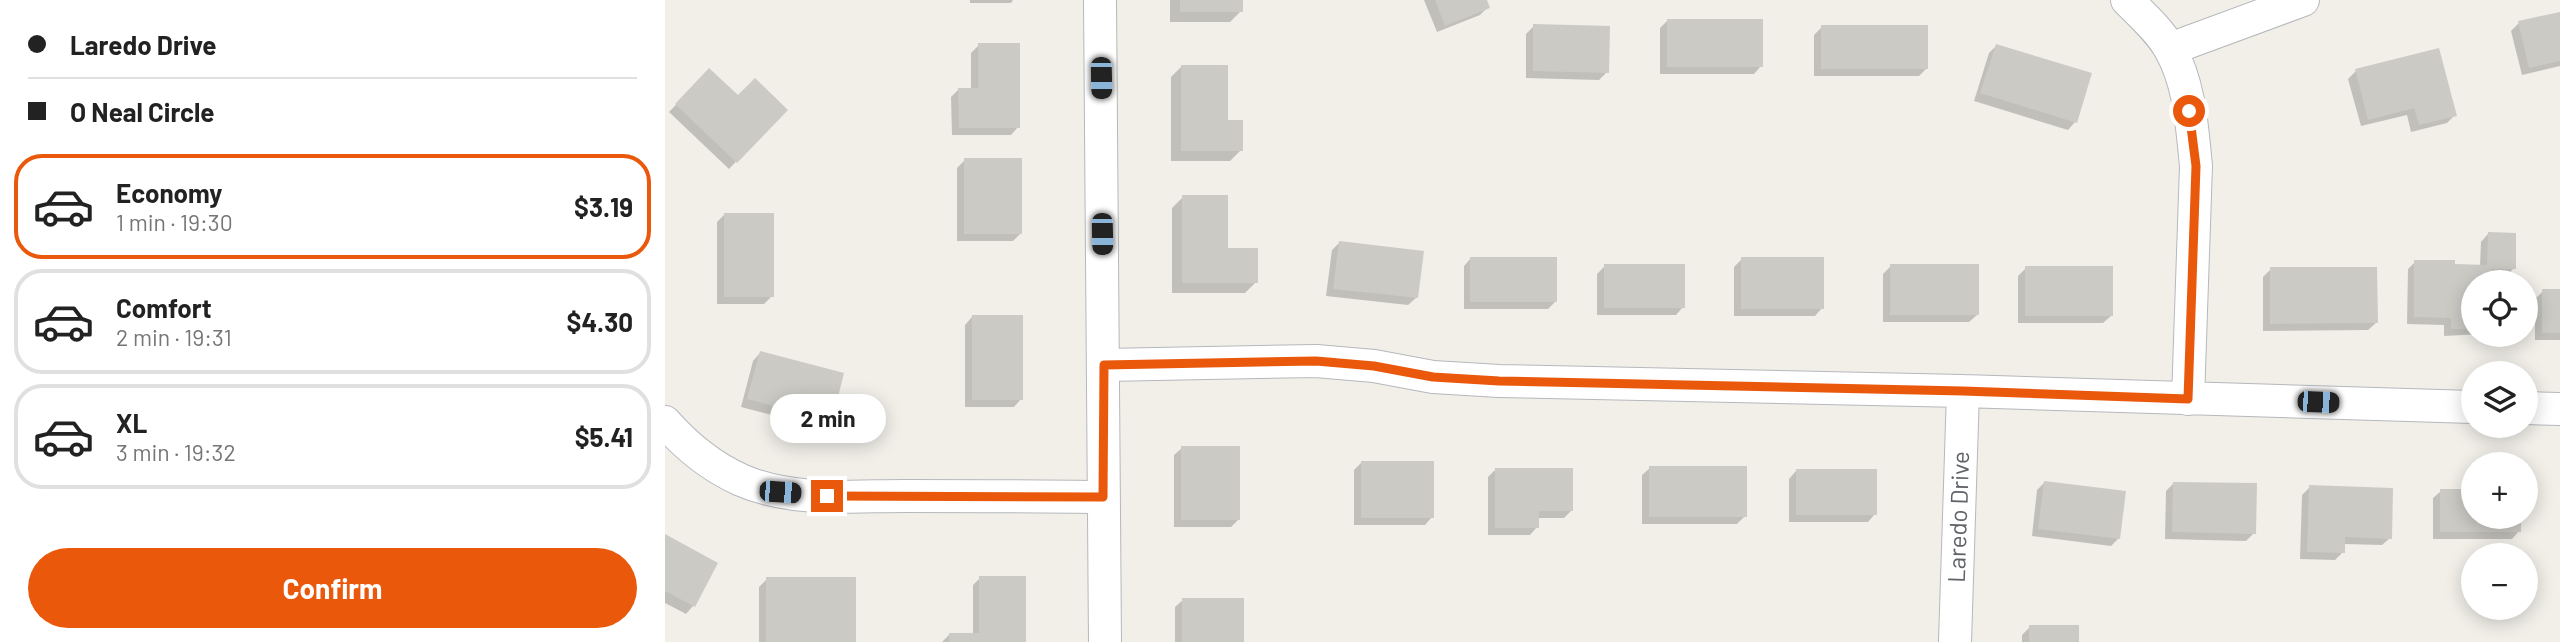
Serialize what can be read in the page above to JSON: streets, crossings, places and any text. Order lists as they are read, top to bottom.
{
  "streets": {
    "street": ["Laredo Drive"]
  },
  "page": {
    "banner": ["Laredo Drive", "O Neal Circle"],
    "list": [
      {
        "name": "Economy",
        "note": "1 min · 19:30",
        "value": "$3.19"
      },
      {
        "name": "Comfort",
        "note": "2 min · 19:31",
        "value": "$4.30"
      },
      {
        "name": "XL",
        "note": "3 min · 19:32",
        "value": "$5.41"
      }
    ],
    "map_buttons": ["+", "−"],
    "bubble": "2 min",
    "buttons": "Confirm"
  }
}
